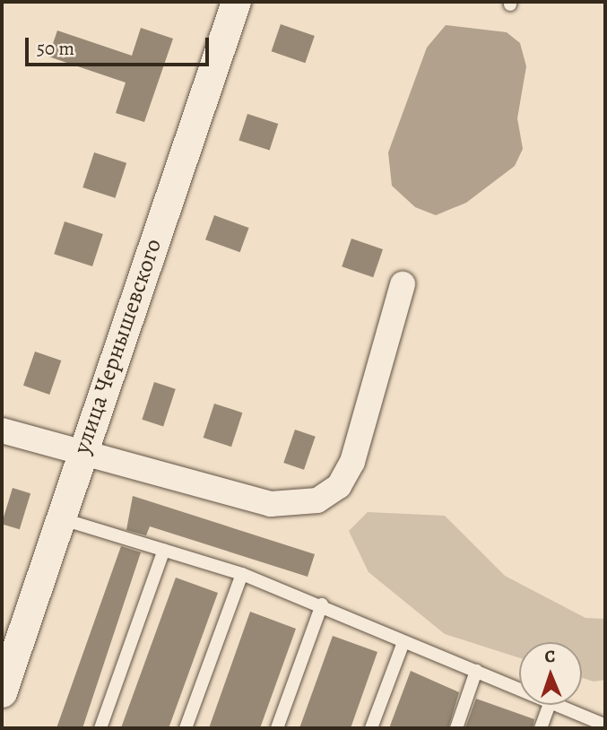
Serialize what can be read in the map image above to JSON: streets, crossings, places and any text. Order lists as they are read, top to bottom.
{
  "streets": {
    "street": ["улица Чернышевского"]
  },
  "scale_bar": "50 m",
  "north": "top"
}
